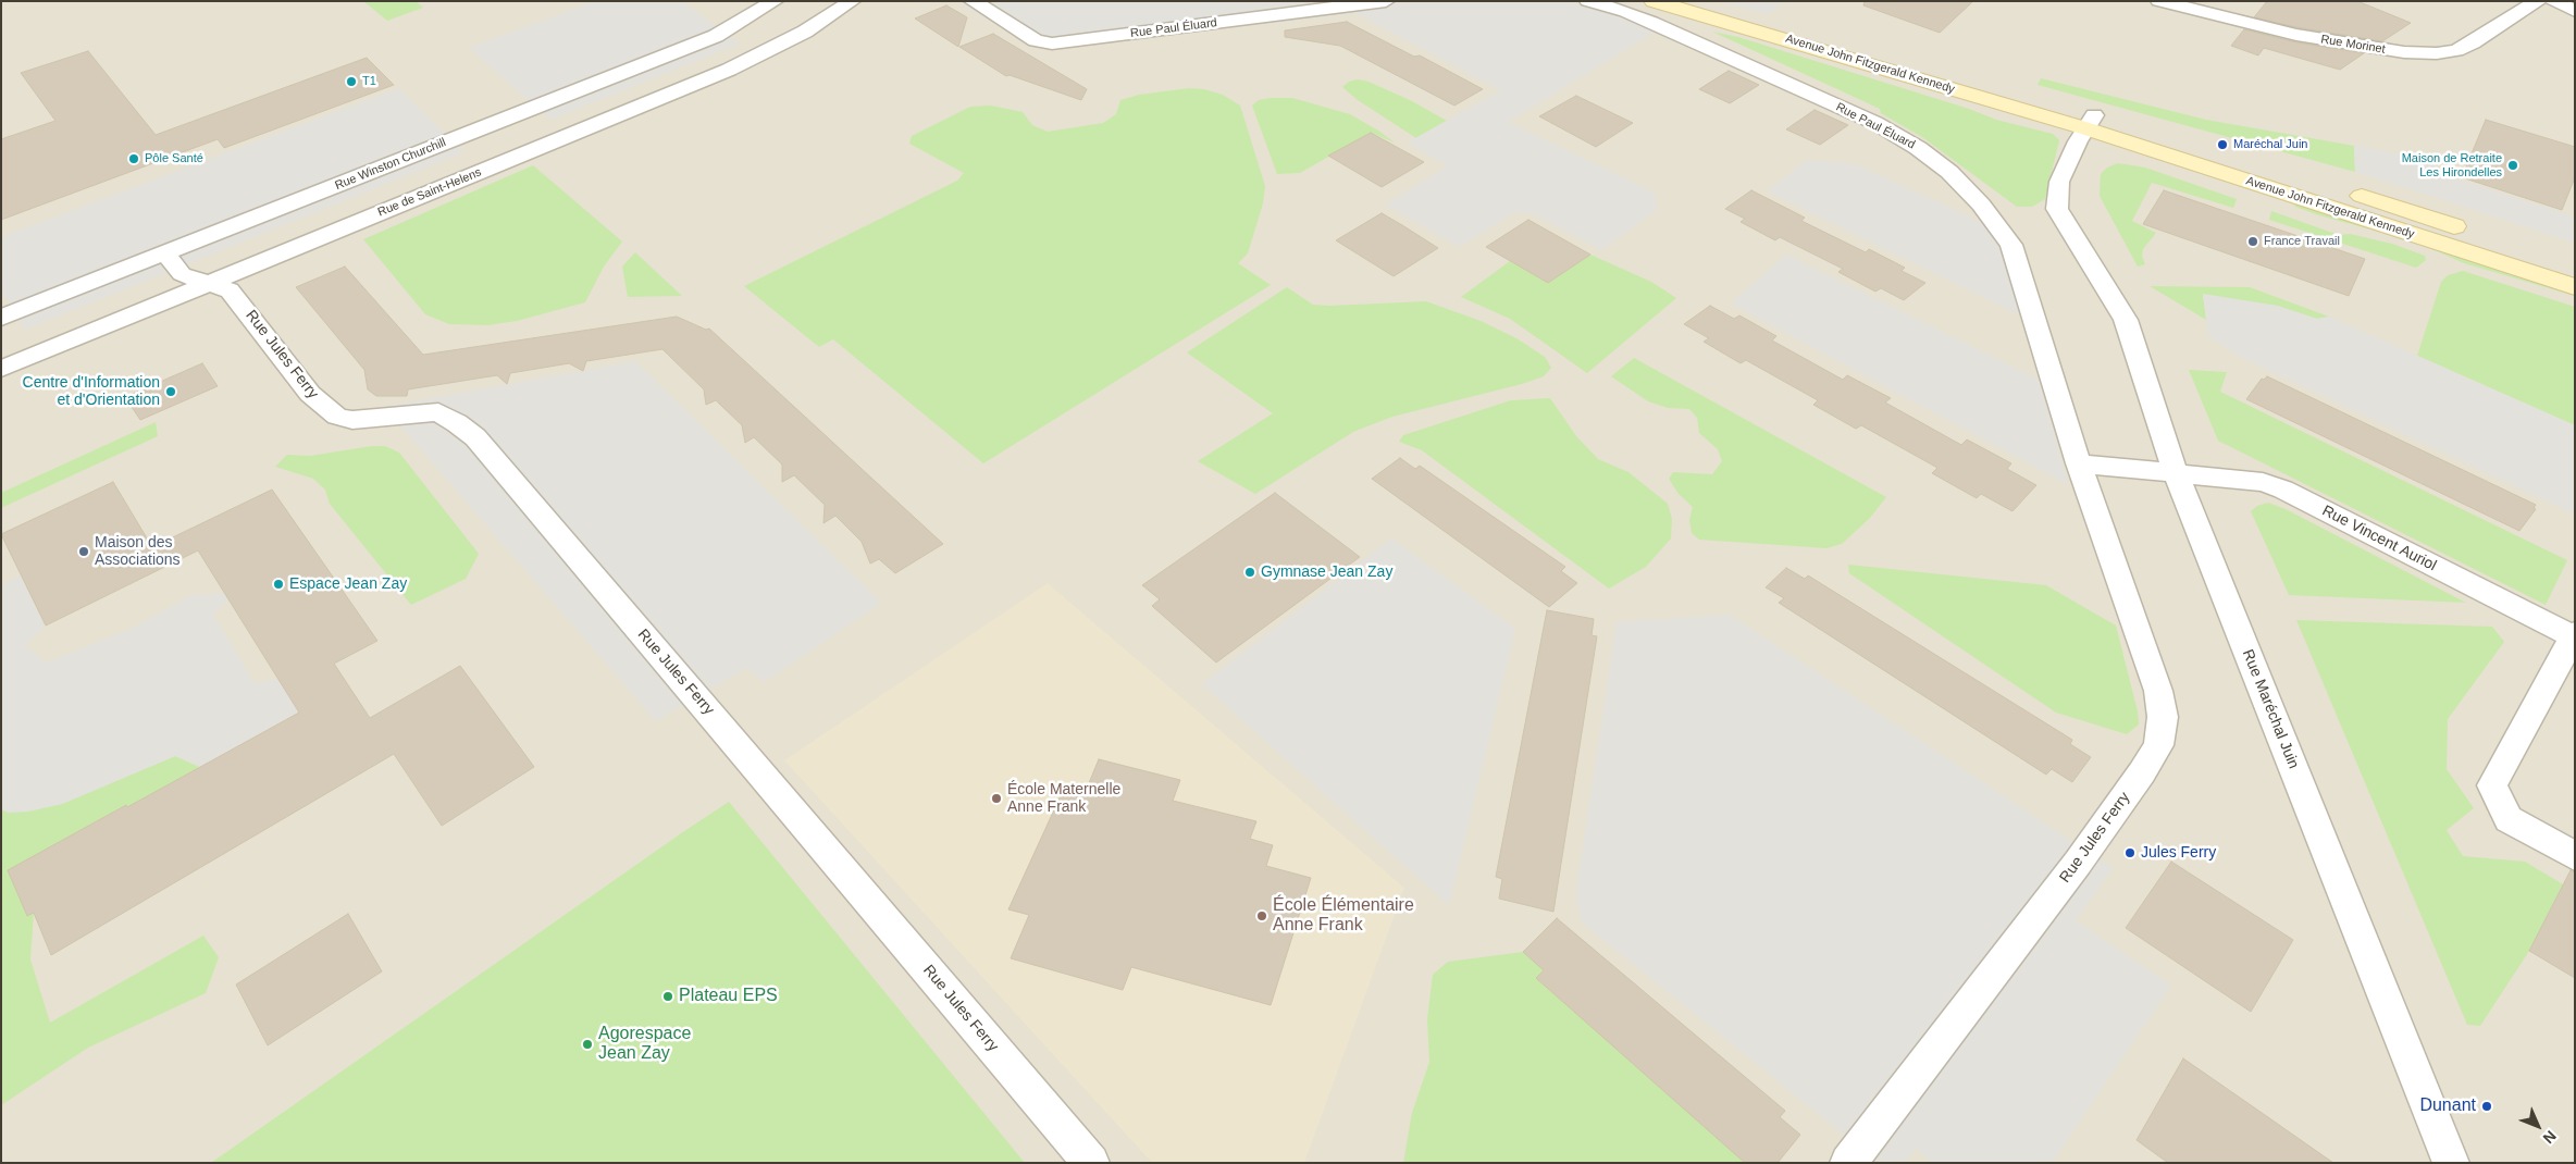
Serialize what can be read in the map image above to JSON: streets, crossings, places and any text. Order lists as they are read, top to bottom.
{
  "streets": {
    "main road": ["Avenue John Fitzgerald Kennedy"],
    "street": [
      "Rue Paul Éluard",
      "Rue Morinet",
      "Rue Winston Churchill",
      "Rue de Saint-Helens",
      "Rue Jules Ferry",
      "Rue Vincent Auriol",
      "Rue Maréchal Juin"
    ]
  },
  "crossings": [
    ["Rue Paul Éluard", "Rue Jules Ferry"],
    ["Rue Paul Éluard", "Rue Vincent Auriol"],
    ["Avenue John Fitzgerald Kennedy", "Rue Maréchal Juin"],
    ["Rue Winston Churchill", "Rue Jules Ferry"],
    ["Rue de Saint-Helens", "Rue Jules Ferry"],
    ["Rue Jules Ferry", "Rue Vincent Auriol"],
    ["Rue Vincent Auriol", "Rue Maréchal Juin"]
  ],
  "places": [
    "T1",
    "Maréchal Juin",
    "Pôle Santé",
    "Maison de Retraite Les Hirondelles",
    "France Travail",
    "Centre d'Information et d'Orientation",
    "Maison des Associations",
    "Gymnase Jean Zay",
    "Espace Jean Zay",
    "École Maternelle Anne Frank",
    "Jules Ferry",
    "École Élémentaire Anne Frank",
    "Plateau EPS",
    "Agorespace Jean Zay",
    "Dunant"
  ],
  "north": "bottom right"
}
